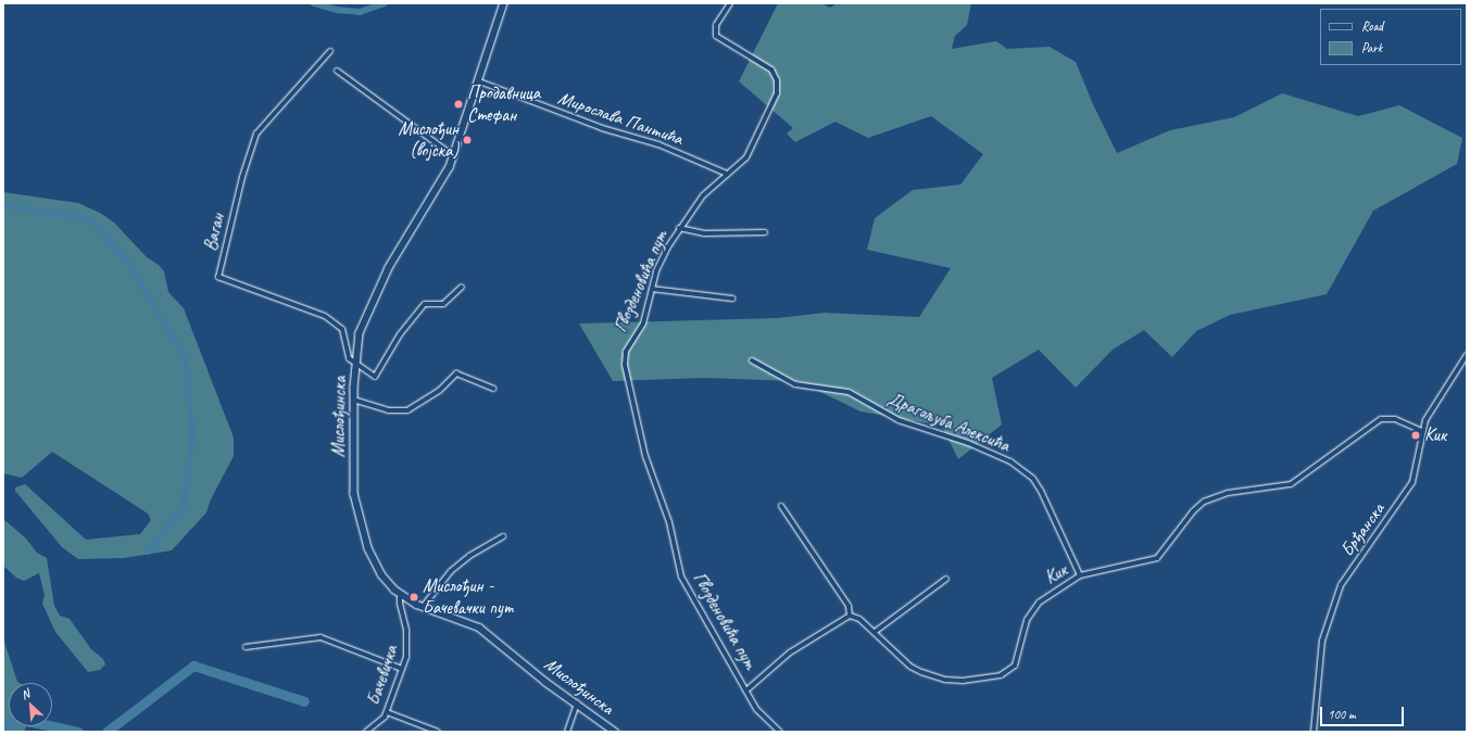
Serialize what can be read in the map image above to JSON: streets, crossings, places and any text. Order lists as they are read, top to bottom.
{
  "streets": {
    "main road": ["Мислођинска"],
    "street": [
      "Мирослава Пантића",
      "Ваган",
      "Гвозденовића пут",
      "Драгољуба Алексића",
      "Брђанска",
      "Кик",
      "Бачевичка"
    ]
  },
  "crossings": [
    ["Мирослава Пантића", "Гвозденовића пут"],
    ["Мирослава Пантића", "Мислођинска"],
    ["Ваган", "Мислођинска"],
    ["Мислођинска", "Бачевичка"],
    ["Драгољуба Алексића", "Кик"],
    ["Брђанска", "Кик"]
  ],
  "places": [
    "Продавница Стефан",
    "Мислођин (војска)",
    "Кик",
    "Мислођин - Бачевачки пут"
  ],
  "legend": ["Road", "Park"],
  "scale_bar": "100 m",
  "north": "top left"
}
